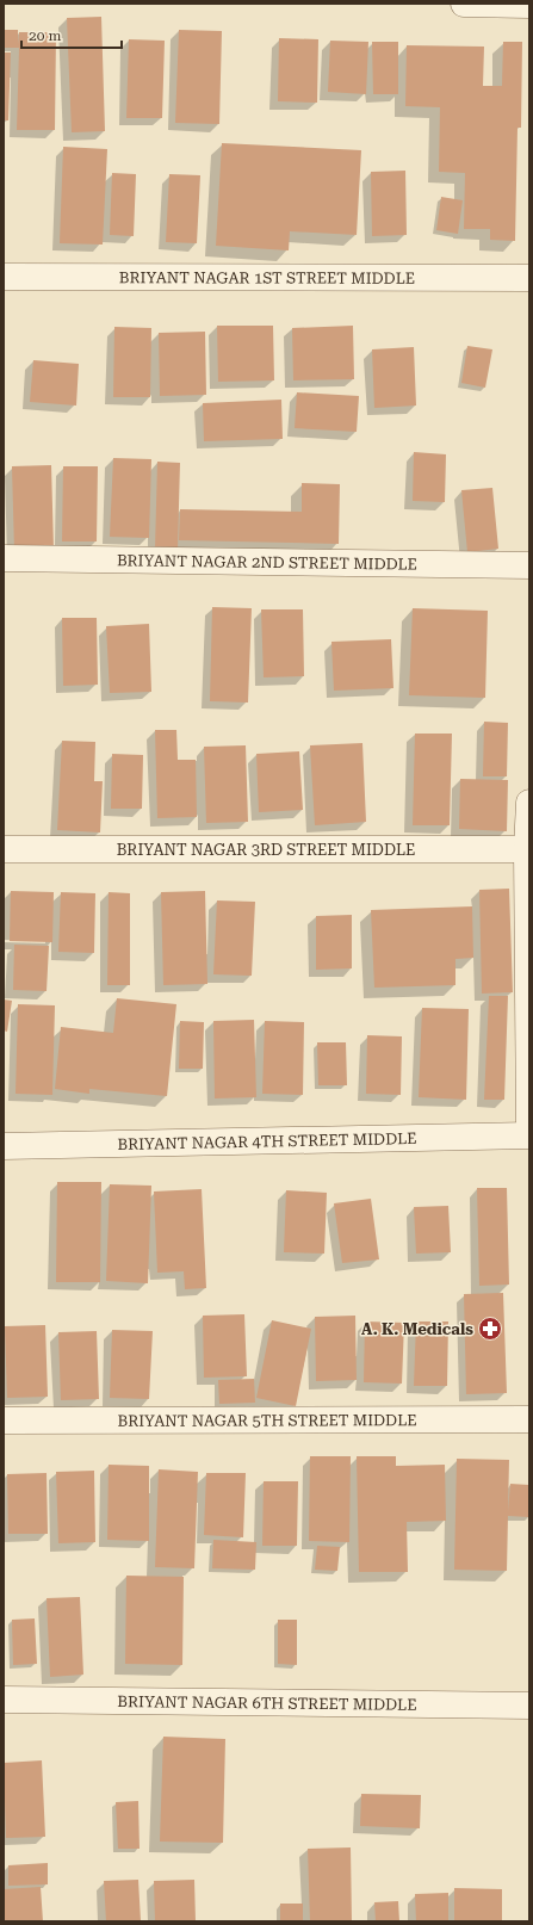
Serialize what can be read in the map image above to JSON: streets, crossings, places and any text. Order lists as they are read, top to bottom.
{
  "streets": {
    "street": [
      "BRIYANT NAGAR 1ST STREET MIDDLE",
      "BRIYANT NAGAR 2ND STREET MIDDLE",
      "BRIYANT NAGAR 3RD STREET MIDDLE",
      "BRIYANT NAGAR 4TH STREET MIDDLE",
      "BRIYANT NAGAR 5TH STREET MIDDLE",
      "BRIYANT NAGAR 6TH STREET MIDDLE"
    ]
  },
  "places": {
    "pharmacy": ["A. K. Medicals"]
  },
  "scale_bar": "20 m"
}
